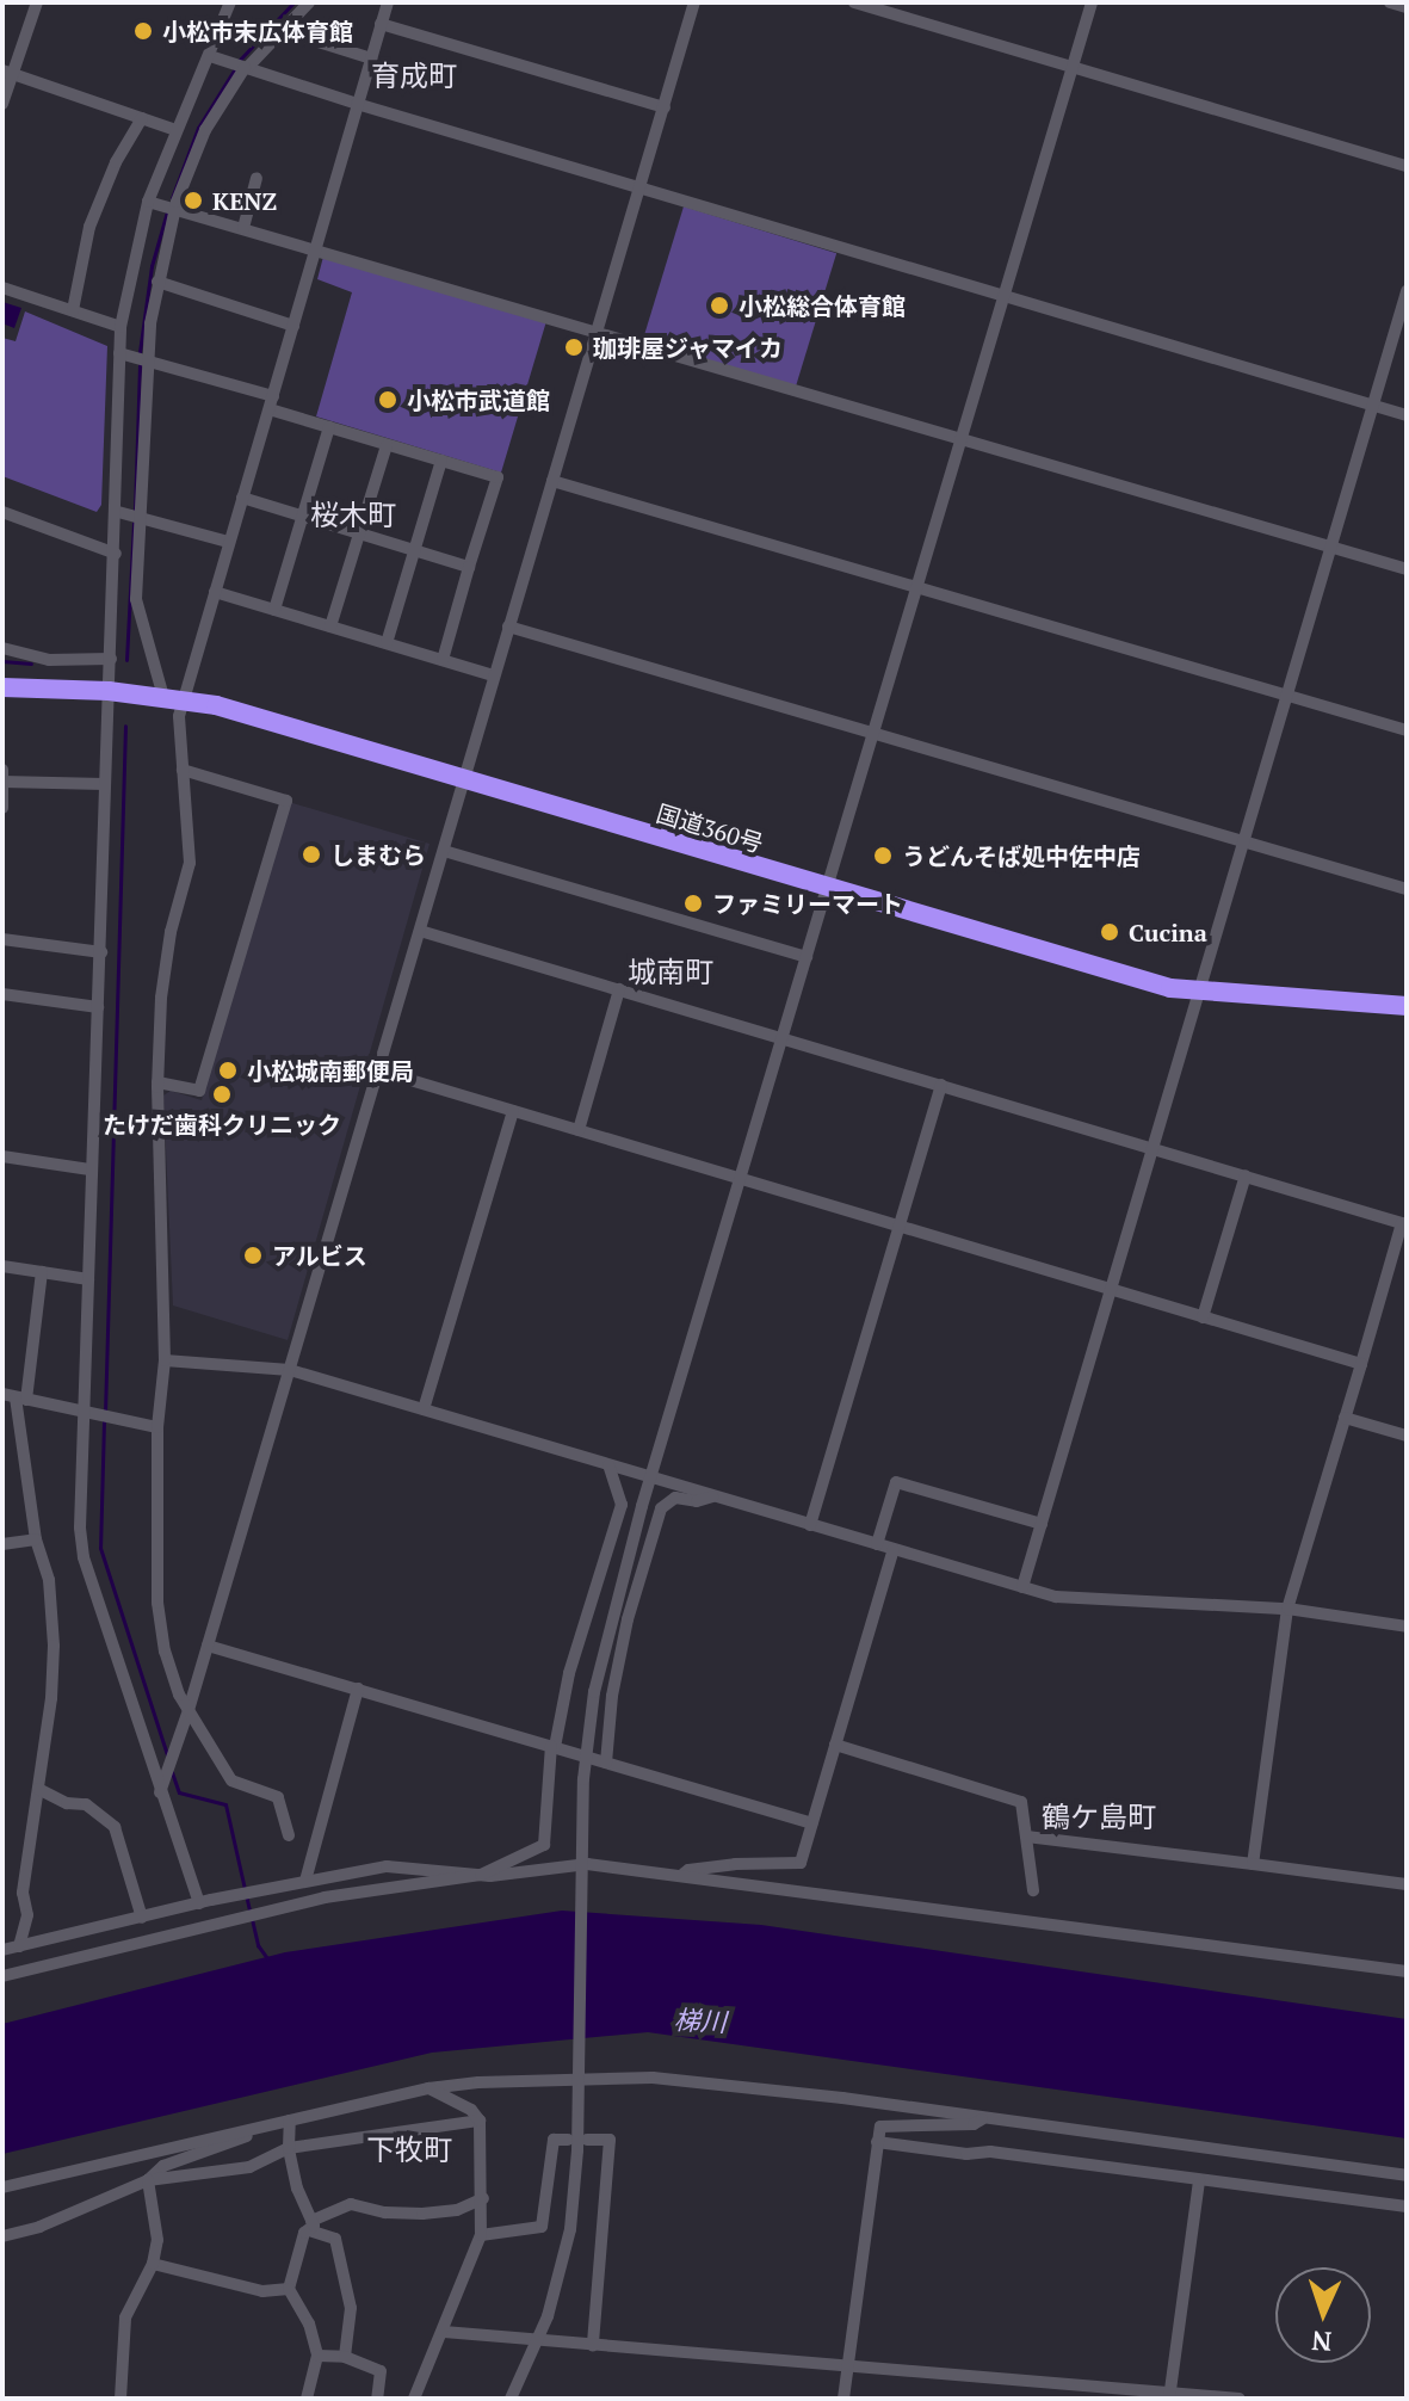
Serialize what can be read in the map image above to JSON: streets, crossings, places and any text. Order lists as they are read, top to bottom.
{
  "streets": {
    "highway": ["国道360号"]
  },
  "districts": [
    "育成町",
    "桜木町",
    "城南町",
    "鶴ケ島町",
    "下牧町"
  ],
  "water": ["梯川"],
  "places": [
    "小松市末広体育館",
    "KENZ",
    "小松総合体育館",
    "珈琲屋ジャマイカ",
    "小松市武道館",
    "しまむら",
    "うどんそば処中佐中店",
    "ファミリーマート",
    "Cucina",
    "小松城南郵便局",
    "たけだ歯科クリニック",
    "アルビス"
  ],
  "north": "bottom"
}
